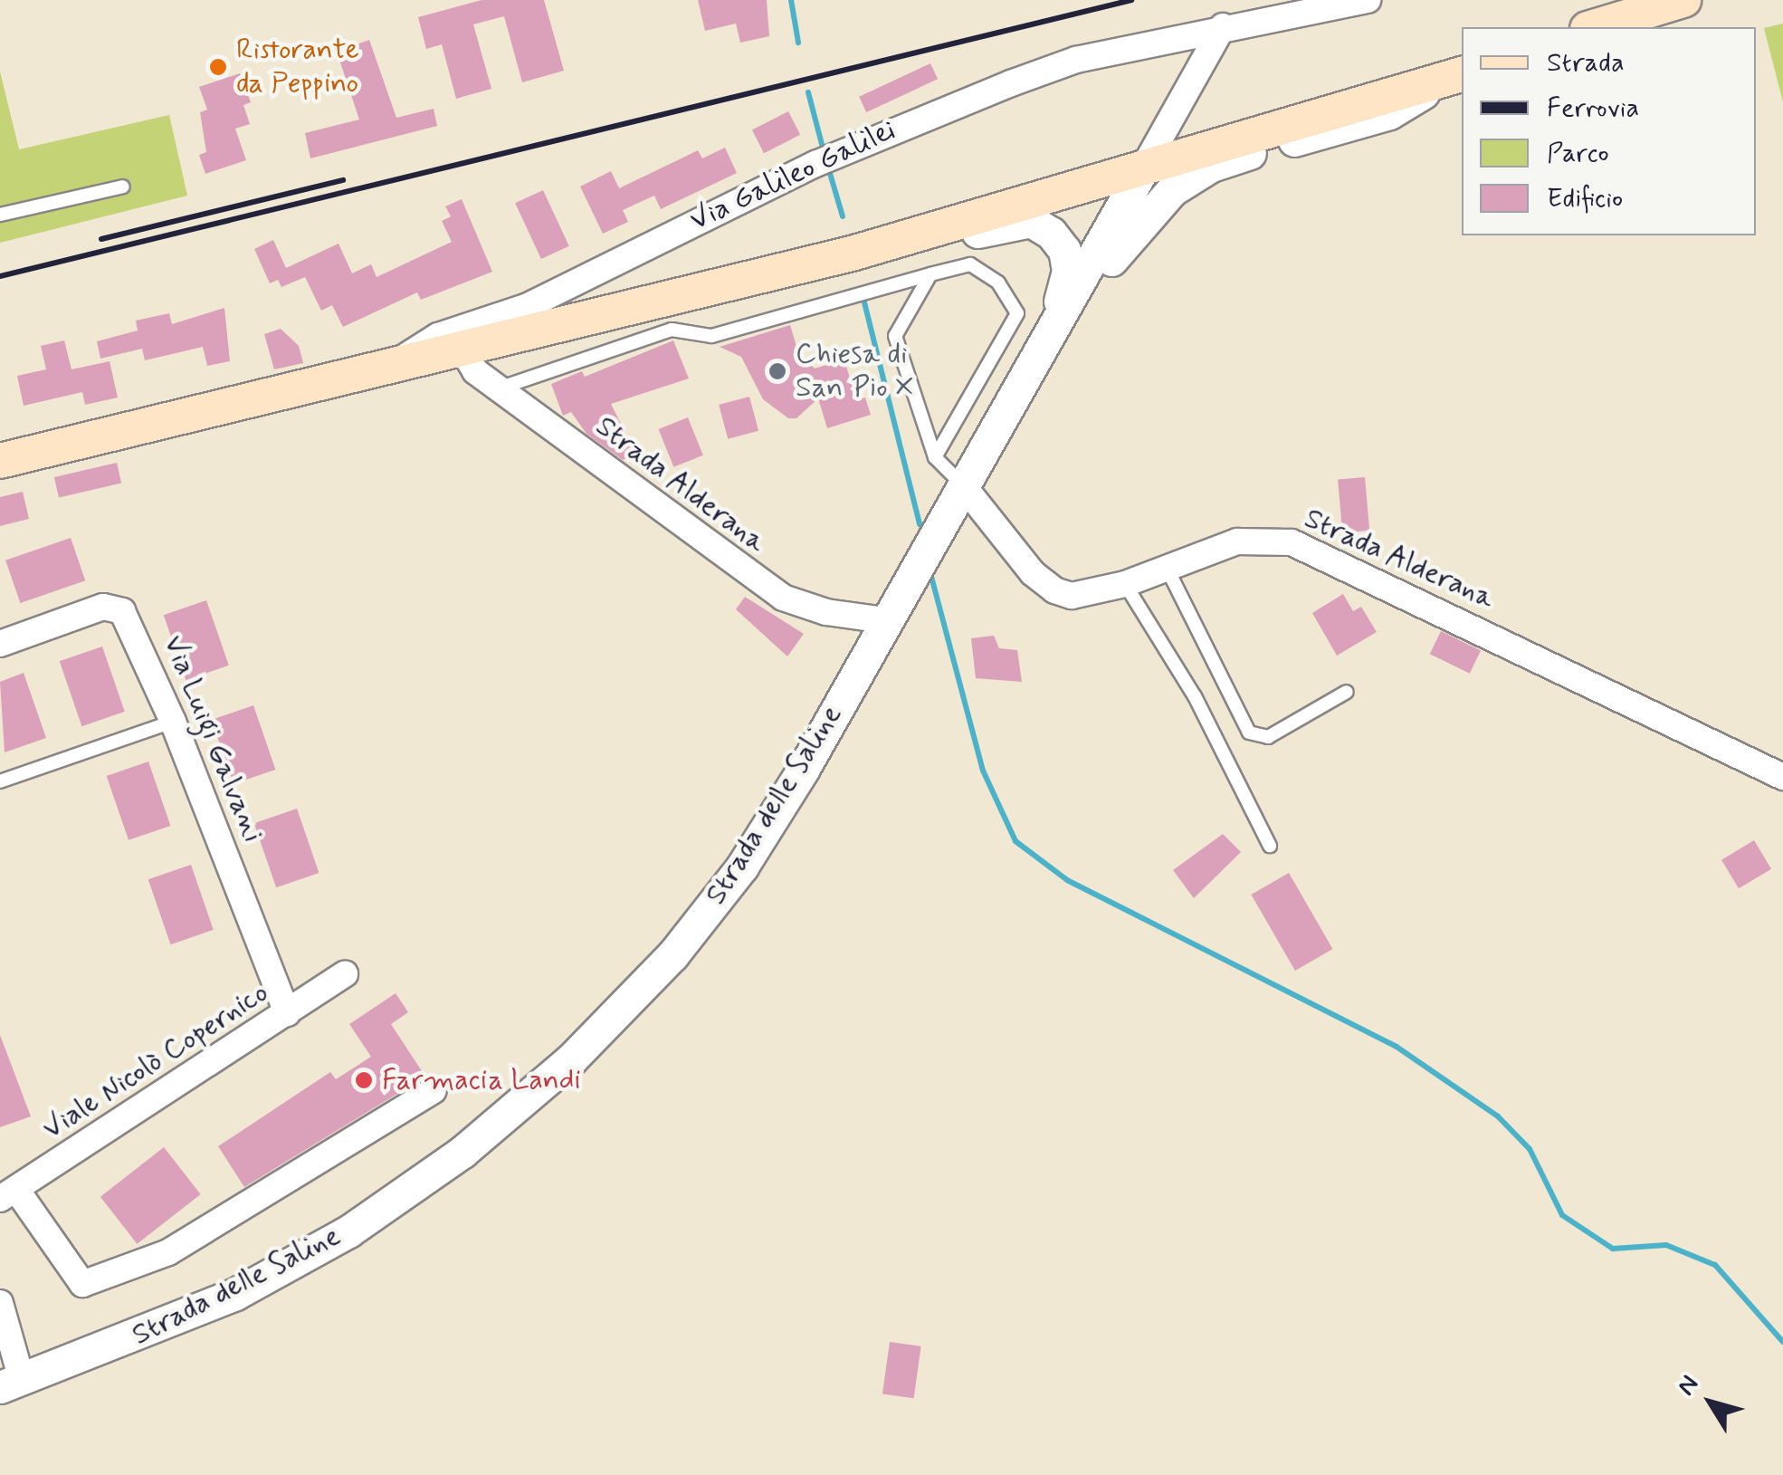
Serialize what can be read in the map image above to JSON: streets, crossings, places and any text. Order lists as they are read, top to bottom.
{
  "streets": {
    "main road": ["Via Galileo Galilei"],
    "street": [
      "Strada Alderana",
      "Via Luigi Galvani",
      "Strada delle Saline",
      "Viale Nicolò Copernico"
    ]
  },
  "crossings": [
    ["Via Galileo Galilei", "Strada Alderana"],
    ["Via Galileo Galilei", "Strada delle Saline"],
    ["Strada Alderana", "Strada delle Saline"],
    ["Via Luigi Galvani", "Viale Nicolò Copernico"]
  ],
  "places": ["Ristorante da Peppino", "Chiesa di San Pio X", "Farmacia Landi"],
  "legend": [
    "Strada",
    "Ferrovia",
    "Parco",
    "Edificio"
  ],
  "north": "top left"
}
